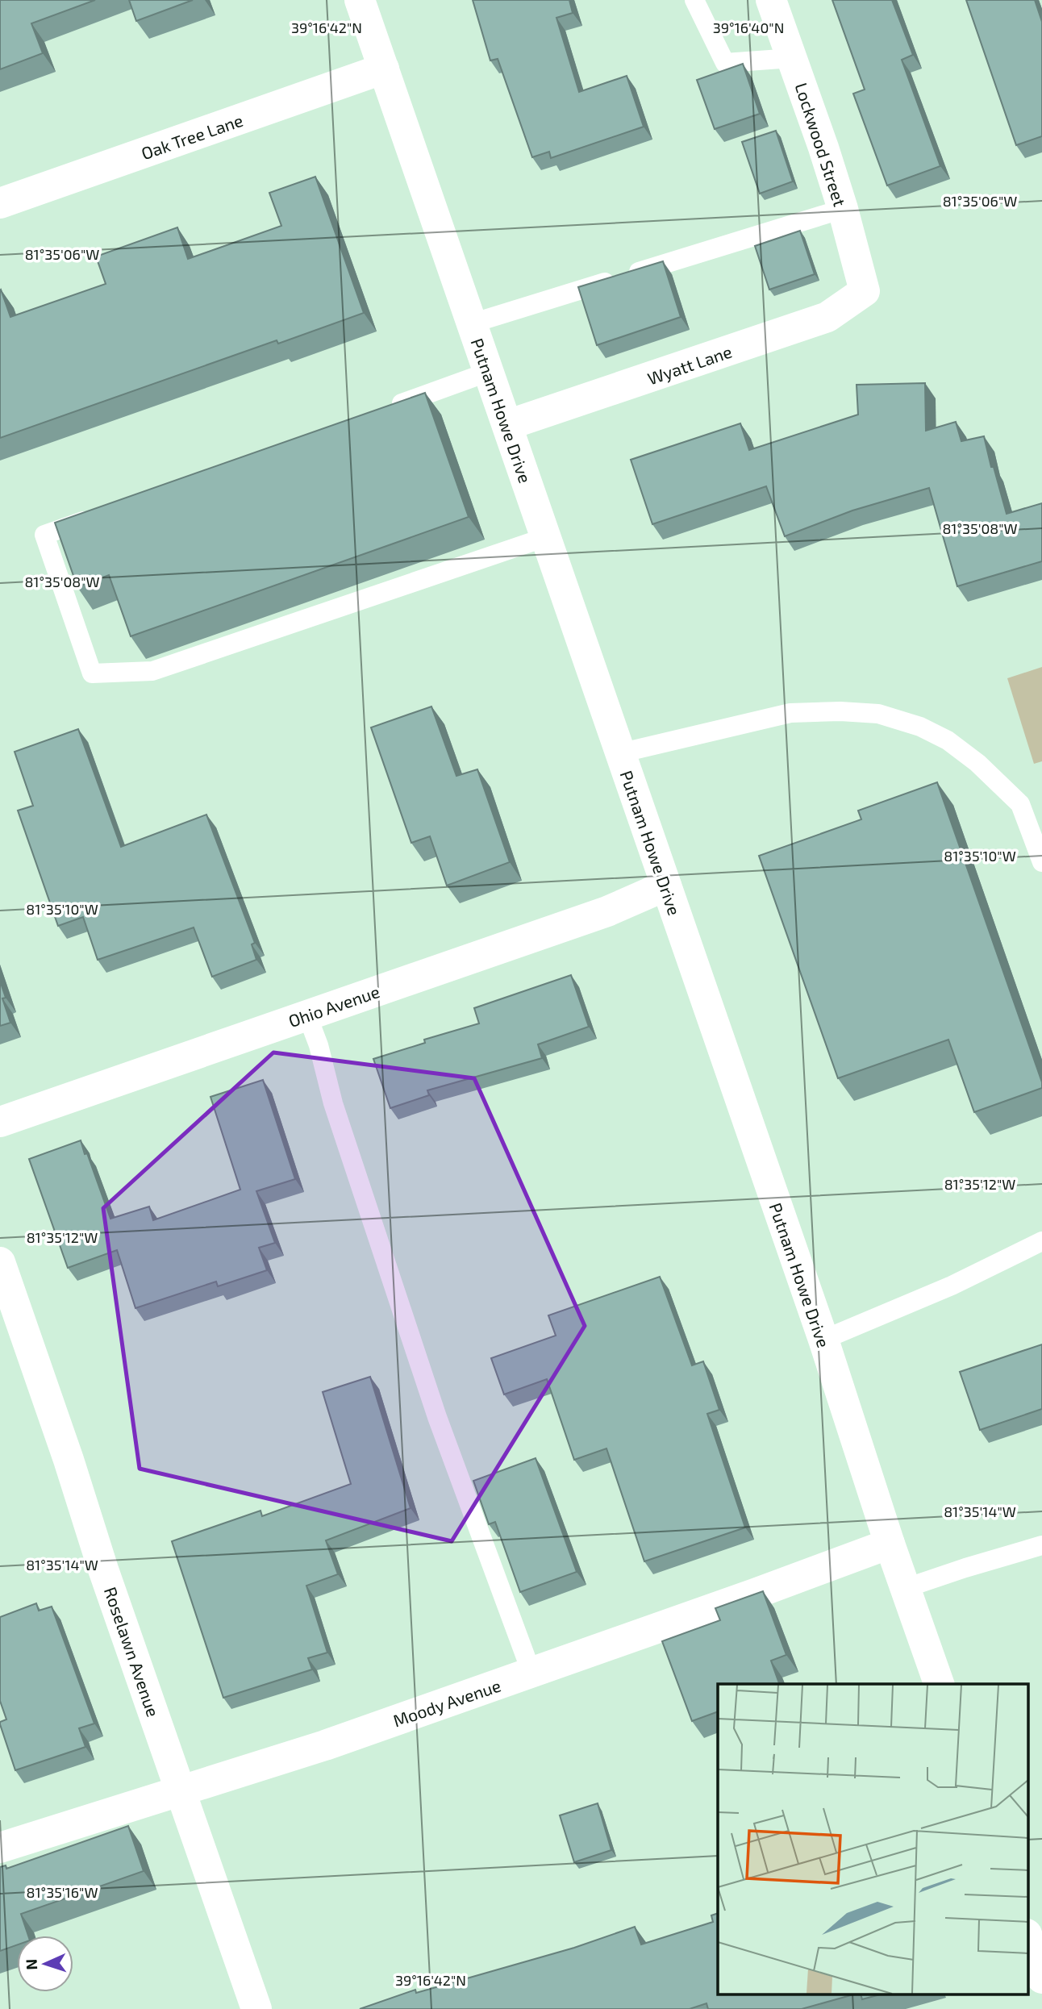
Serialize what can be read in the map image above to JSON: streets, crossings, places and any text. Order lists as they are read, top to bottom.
{
  "streets": {
    "street": [
      "Oak Tree Lane",
      "Lockwood Street",
      "Wyatt Lane",
      "Putnam Howe Drive",
      "Ohio Avenue",
      "Roselawn Avenue",
      "Moody Avenue"
    ]
  },
  "crossings": [
    ["Oak Tree Lane", "Putnam Howe Drive"],
    ["Lockwood Street", "Wyatt Lane"],
    ["Wyatt Lane", "Putnam Howe Drive"],
    ["Putnam Howe Drive", "Ohio Avenue"],
    ["Putnam Howe Drive", "Moody Avenue"],
    ["Roselawn Avenue", "Moody Avenue"]
  ],
  "north": "left",
  "coordinates": [
    "39°16'42\"N",
    "39°16'40\"N",
    "81°35'06\"W",
    "81°35'08\"W",
    "81°35'10\"W",
    "81°35'12\"W",
    "81°35'14\"W",
    "81°35'16\"W"
  ]
}
